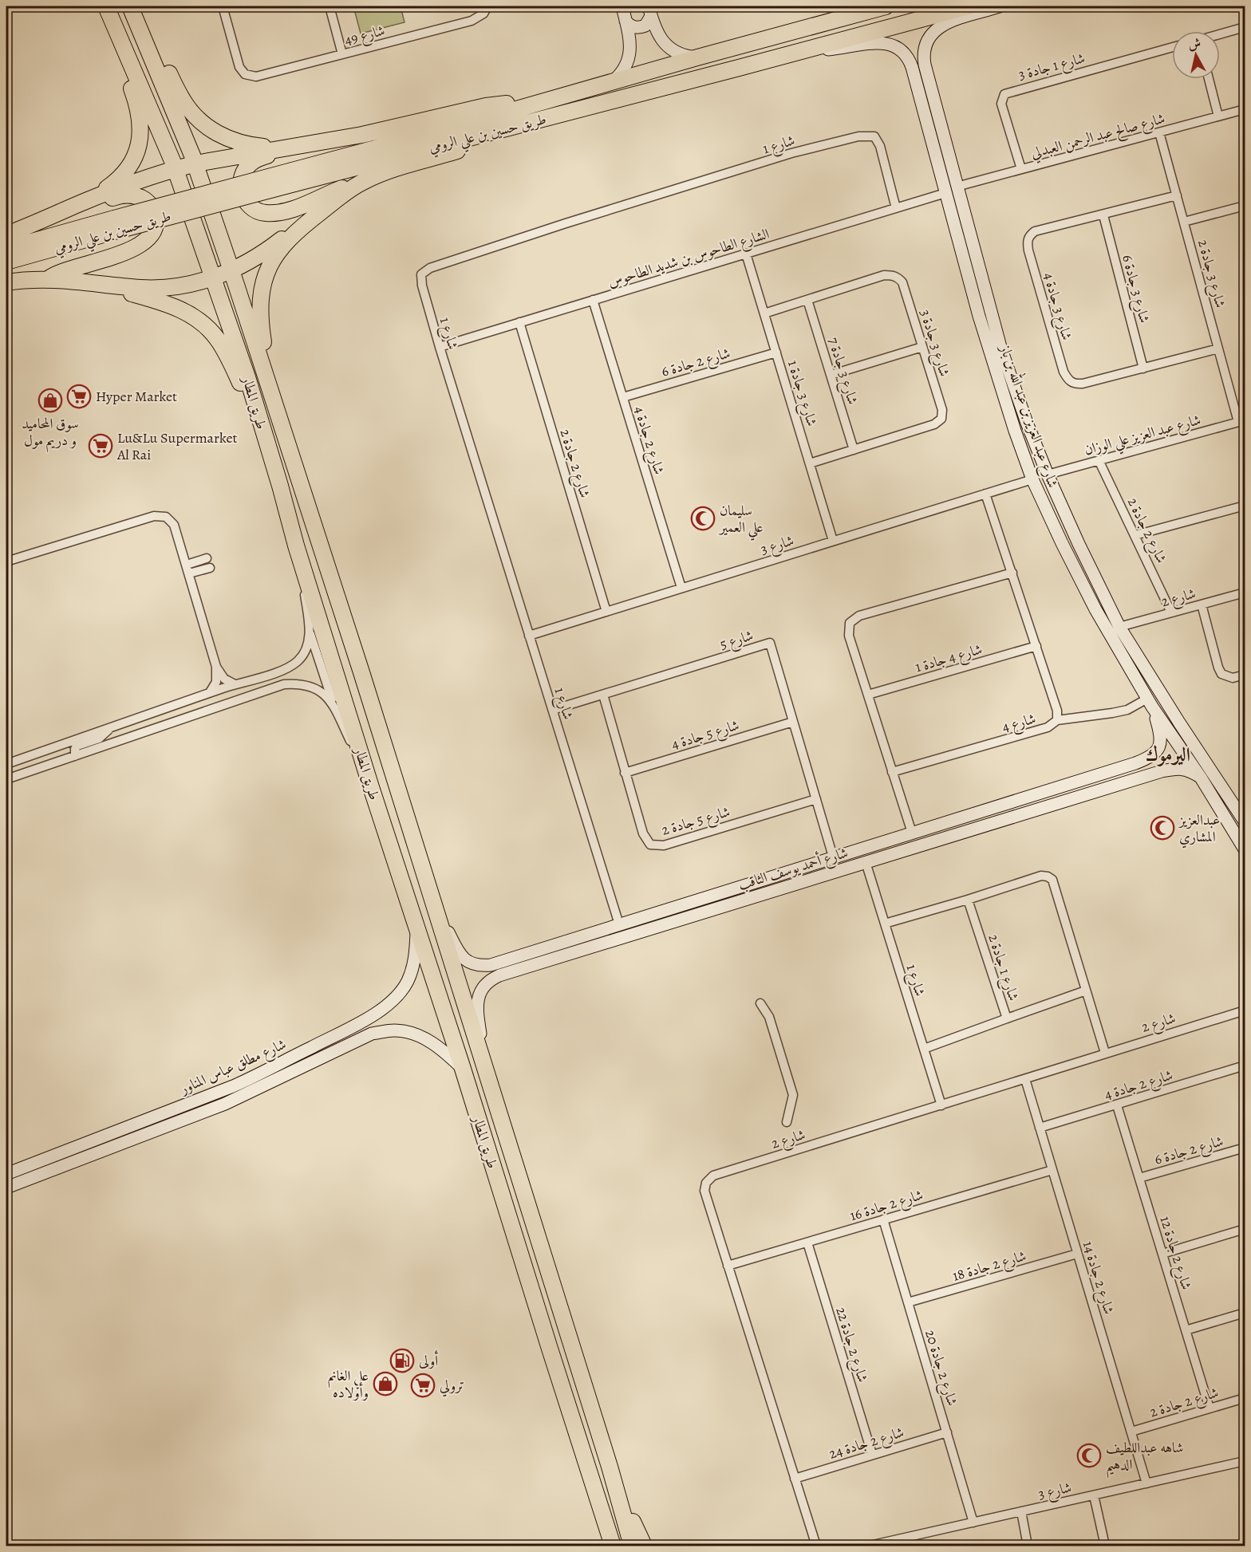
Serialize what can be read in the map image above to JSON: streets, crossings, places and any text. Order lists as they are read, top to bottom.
{
  "streets": {
    "highway": ["طريق حسين بن علي الرومي", "طريق المطار"],
    "street": [
      "شارع 49",
      "شارع 1 جادة 3",
      "شارع صالح عبد الرحمن العبدلي",
      "شارع 1",
      "الشارع الطاحوس بن شديد الطاحوس",
      "شارع 3 جادة 2",
      "شارع 3 جادة 6",
      "شارع 3 جادة 4",
      "شارع 3 جادة 3",
      "شارع 2 جادة 6",
      "شارع 3 جادة 7",
      "شارع 3 جادة 1",
      "شارع عبد العزيز بن عبد الله بن باز",
      "شارع عبد العزيز علي الوزان",
      "شارع 2 جادة 4",
      "شارع 2 جادة 2",
      "شارع 3",
      "شارع 2",
      "شارع 5",
      "شارع 4 جادة 1",
      "شارع 4",
      "شارع 5 جادة 4",
      "شارع 5 جادة 2",
      "شارع أحمد يوسف الثاقب",
      "شارع 1 جادة 2",
      "شارع مطلق عباس المناور",
      "شارع 2 جادة 16",
      "شارع 2 جادة 12",
      "شارع 2 جادة 18",
      "شارع 2 جادة 14",
      "شارع 2 جادة 22",
      "شارع 2 جادة 20",
      "شارع 2 جادة 24"
    ]
  },
  "crossings": [
    ["شارع 1 جادة 3", "شارع صالح عبد الرحمن العبدلي"],
    ["طريق حسين بن علي الرومي", "شارع عبد العزيز بن عبد الله بن باز"],
    ["شارع صالح عبد الرحمن العبدلي", "شارع 3 جادة 2"],
    ["شارع صالح عبد الرحمن العبدلي", "شارع عبد العزيز بن عبد الله بن باز"],
    ["شارع 1", "الشارع الطاحوس بن شديد الطاحوس"],
    ["شارع 1", "شارع 3"],
    ["شارع 1", "شارع 2"],
    ["شارع 1", "شارع 5"],
    ["شارع 1", "شارع أحمد يوسف الثاقب"],
    ["الشارع الطاحوس بن شديد الطاحوس", "شارع 3 جادة 1"],
    ["الشارع الطاحوس بن شديد الطاحوس", "شارع عبد العزيز بن عبد الله بن باز"],
    ["الشارع الطاحوس بن شديد الطاحوس", "شارع 2 جادة 4"],
    ["الشارع الطاحوس بن شديد الطاحوس", "شارع 2 جادة 2"],
    ["شارع 3 جادة 2", "شارع 3 جادة 4"],
    ["شارع 3 جادة 2", "شارع عبد العزيز علي الوزان"],
    ["شارع 3 جادة 6", "شارع 3 جادة 4"],
    ["شارع 3 جادة 3", "شارع 3 جادة 7"],
    ["شارع 3 جادة 3", "شارع 3 جادة 1"],
    ["شارع 2 جادة 6", "شارع 3 جادة 1"],
    ["شارع 2 جادة 6", "شارع 2 جادة 4"],
    ["شارع 2 جادة 6", "شارع 2 جادة 12"],
    ["شارع 3 جادة 1", "شارع 3"],
    ["طريق المطار", "شارع أحمد يوسف الثاقب"],
    ["طريق المطار", "شارع مطلق عباس المناور"],
    ["شارع عبد العزيز بن عبد الله بن باز", "شارع عبد العزيز علي الوزان"],
    ["شارع عبد العزيز بن عبد الله بن باز", "شارع 3"],
    ["شارع عبد العزيز بن عبد الله بن باز", "شارع 2"],
    ["شارع عبد العزيز بن عبد الله بن باز", "شارع أحمد يوسف الثاقب"],
    ["شارع عبد العزيز علي الوزان", "شارع 2 جادة 2"],
    ["شارع 2 جادة 4", "شارع 3"],
    ["شارع 2 جادة 4", "شارع 2 جادة 12"],
    ["شارع 2 جادة 4", "شارع 2 جادة 14"],
    ["شارع 2 جادة 2", "شارع 3"],
    ["شارع 2 جادة 2", "شارع 2"],
    ["شارع 2 جادة 2", "شارع 2 جادة 12"],
    ["شارع 2 جادة 2", "شارع 2 جادة 14"],
    ["شارع 3", "شارع 4"],
    ["شارع 3", "شارع 2 جادة 14"],
    ["شارع 3", "شارع 2 جادة 20"],
    ["شارع 2", "شارع 2 جادة 16"],
    ["شارع 2", "شارع 2 جادة 14"],
    ["شارع 2", "شارع 2 جادة 24"],
    ["شارع 5", "شارع 5 جادة 4"],
    ["شارع 5", "شارع 5 جادة 2"],
    ["شارع 5", "شارع أحمد يوسف الثاقب"],
    ["شارع 4 جادة 1", "شارع 4"],
    ["شارع 5 جادة 4", "شارع 5 جادة 2"],
    ["شارع 2 جادة 16", "شارع 2 جادة 14"],
    ["شارع 2 جادة 16", "شارع 2 جادة 22"],
    ["شارع 2 جادة 16", "شارع 2 جادة 20"],
    ["شارع 2 جادة 18", "شارع 2 جادة 14"],
    ["شارع 2 جادة 18", "شارع 2 جادة 20"],
    ["شارع 2 جادة 22", "شارع 2 جادة 24"],
    ["شارع 2 جادة 20", "شارع 2 جادة 24"]
  ],
  "districts": ["اليرموك"],
  "places": {
    "supermarket": ["Hyper Market", "Lu&Lu Supermarket Al Rai", "ترولي"],
    "shop": ["سوق المحاميد و دريم مول", "علي الغانم وأولاده"],
    "mosque": ["سليمان علي العمير", "عبدالعزيز المشاري", "شاهه عبداللطيف الدهيم"],
    "fuel station": ["أولى"]
  },
  "north": "top"
}
